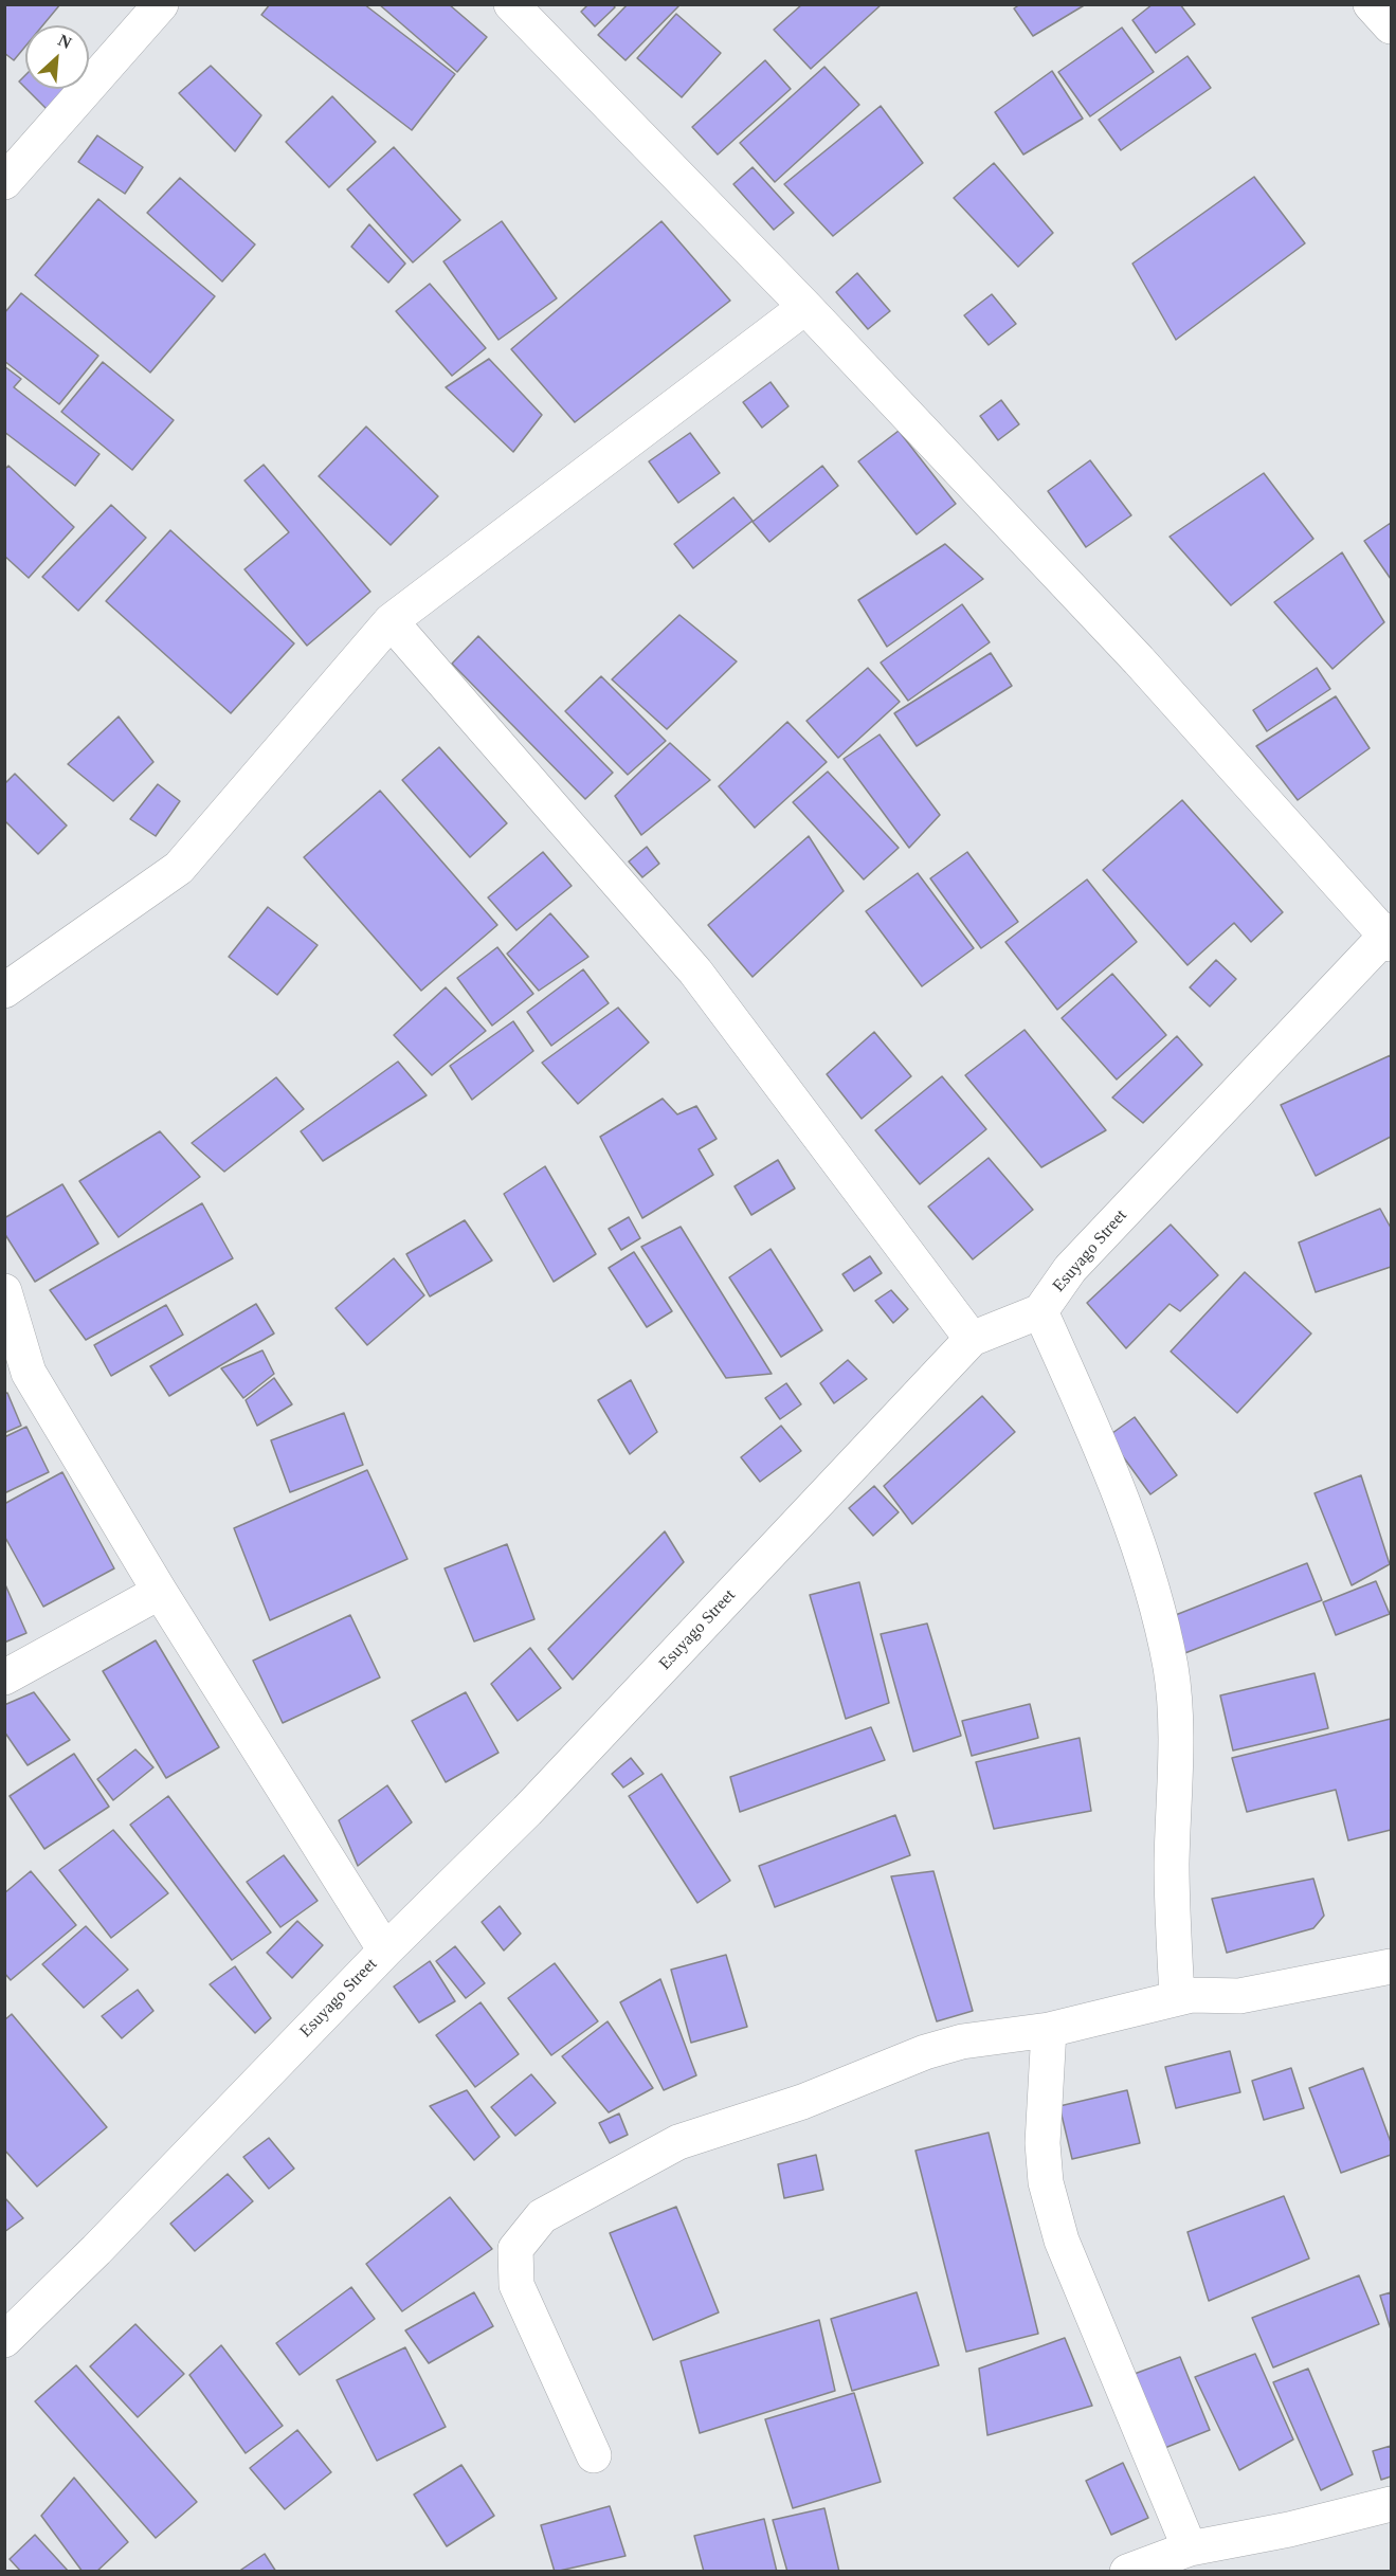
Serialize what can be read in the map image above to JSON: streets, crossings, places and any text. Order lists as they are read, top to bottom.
{
  "streets": {
    "street": ["Esuyago Street"]
  },
  "north": "top right"
}
